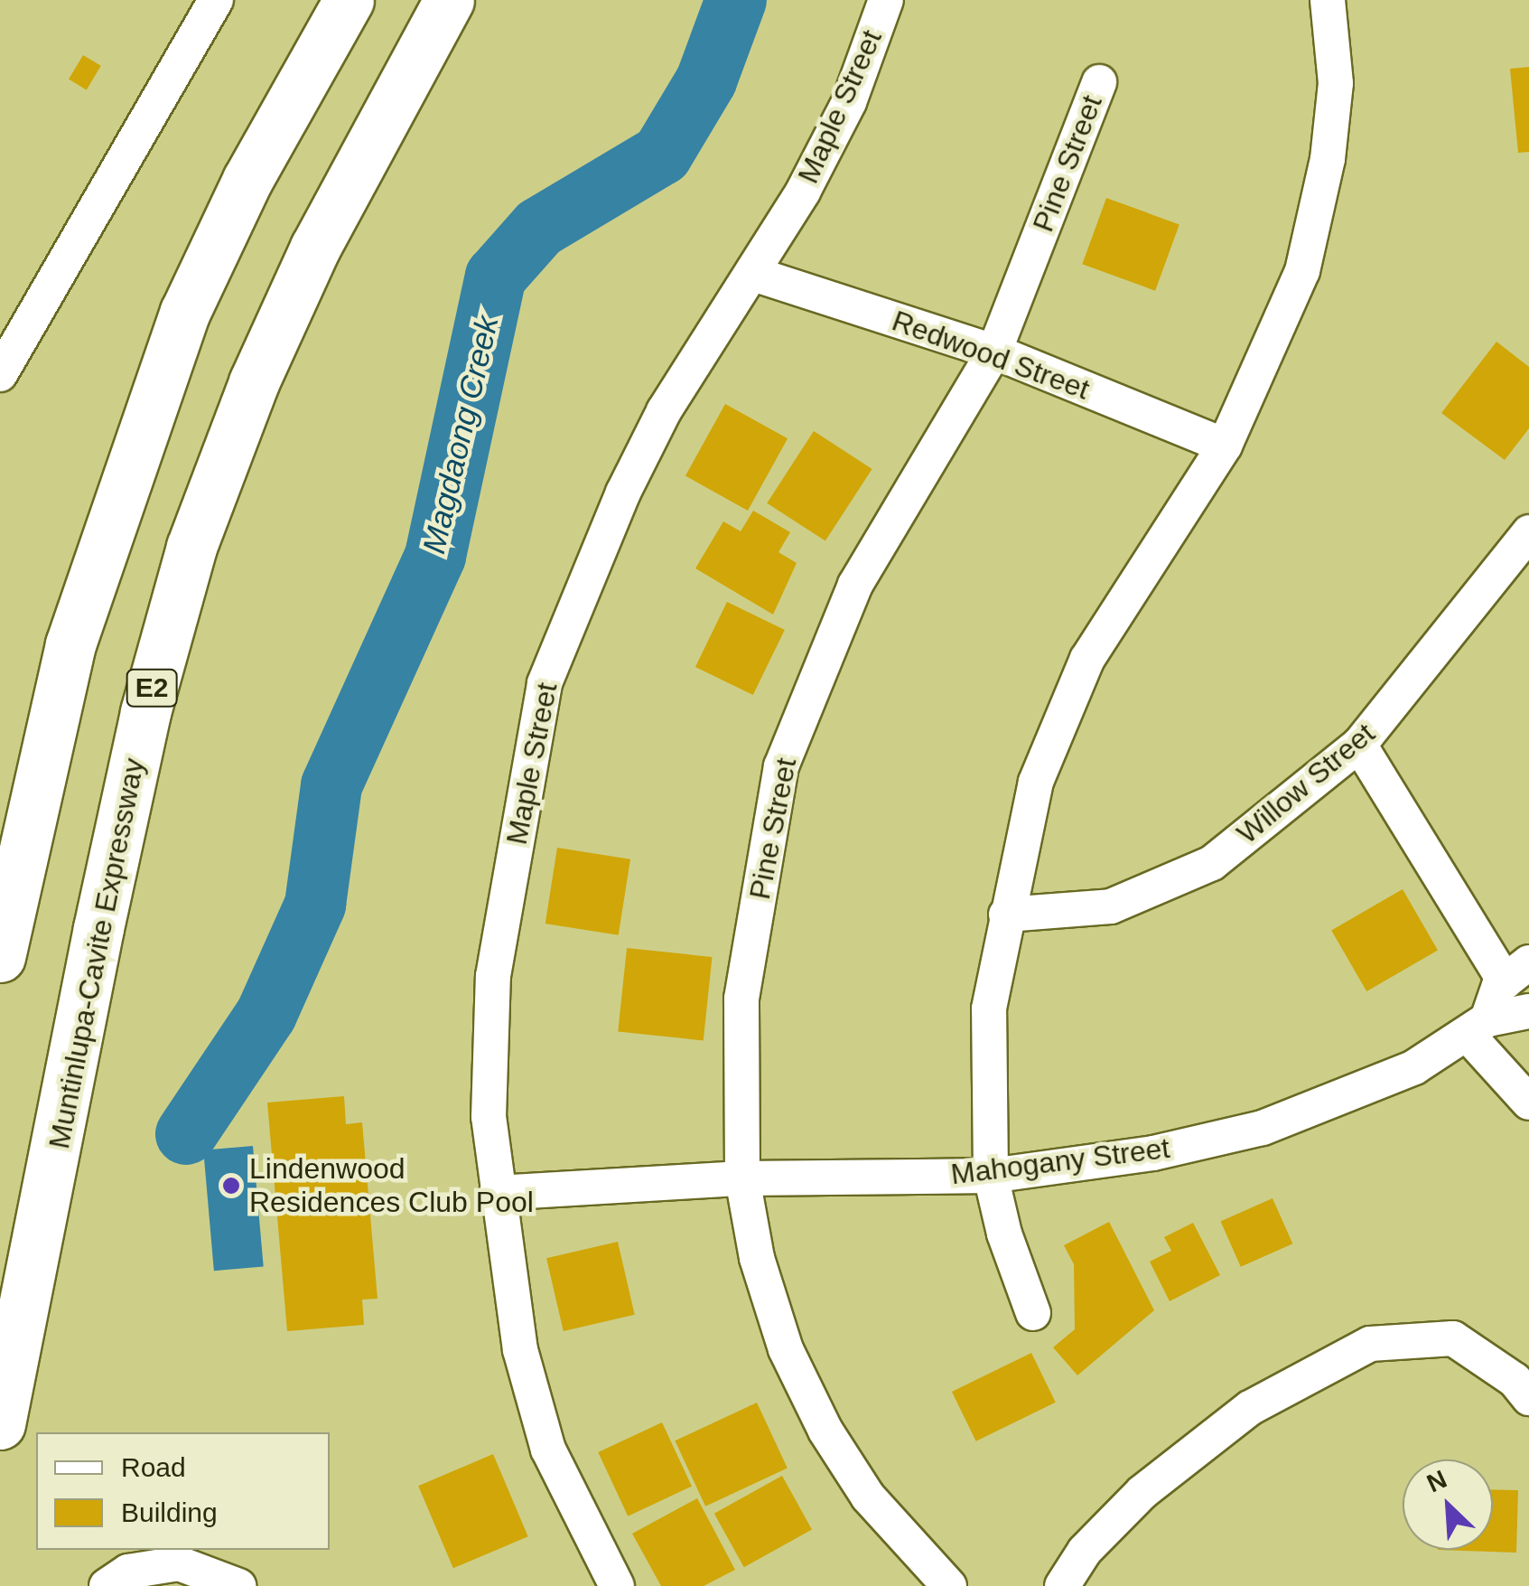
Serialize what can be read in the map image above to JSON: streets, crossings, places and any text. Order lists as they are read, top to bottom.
{
  "streets": {
    "highway": ["E2", "Muntinlupa-Cavite Expressway"],
    "street": [
      "Maple Street",
      "Pine Street",
      "Redwood Street",
      "Willow Street",
      "Mahogany Street"
    ]
  },
  "crossings": [
    ["Maple Street", "Redwood Street"],
    ["Maple Street", "Mahogany Street"],
    ["Pine Street", "Redwood Street"],
    ["Pine Street", "Mahogany Street"]
  ],
  "water": ["Magdaong Creek"],
  "places": ["Lindenwood Residences Club Pool"],
  "legend": ["Road", "Building"],
  "north": "top left"
}
